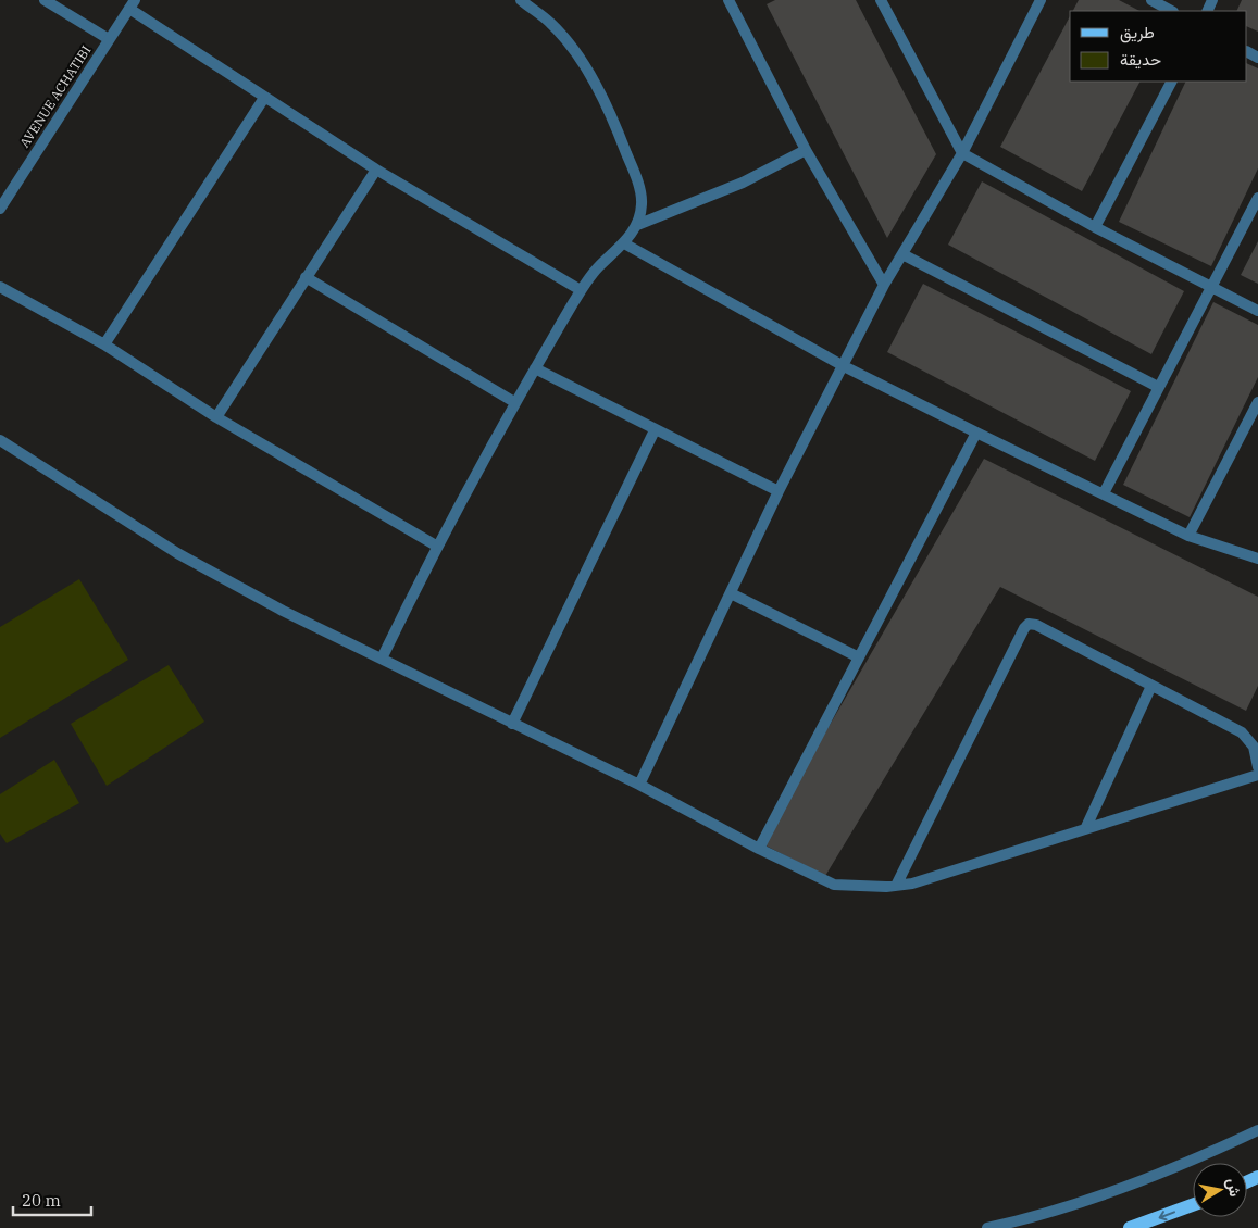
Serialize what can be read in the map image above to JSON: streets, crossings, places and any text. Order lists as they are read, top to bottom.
{
  "streets": {
    "street": ["AVENUE ACHATIBI"]
  },
  "legend": ["طريق", "حديقة"],
  "scale_bar": "20 m",
  "north": "right"
}
